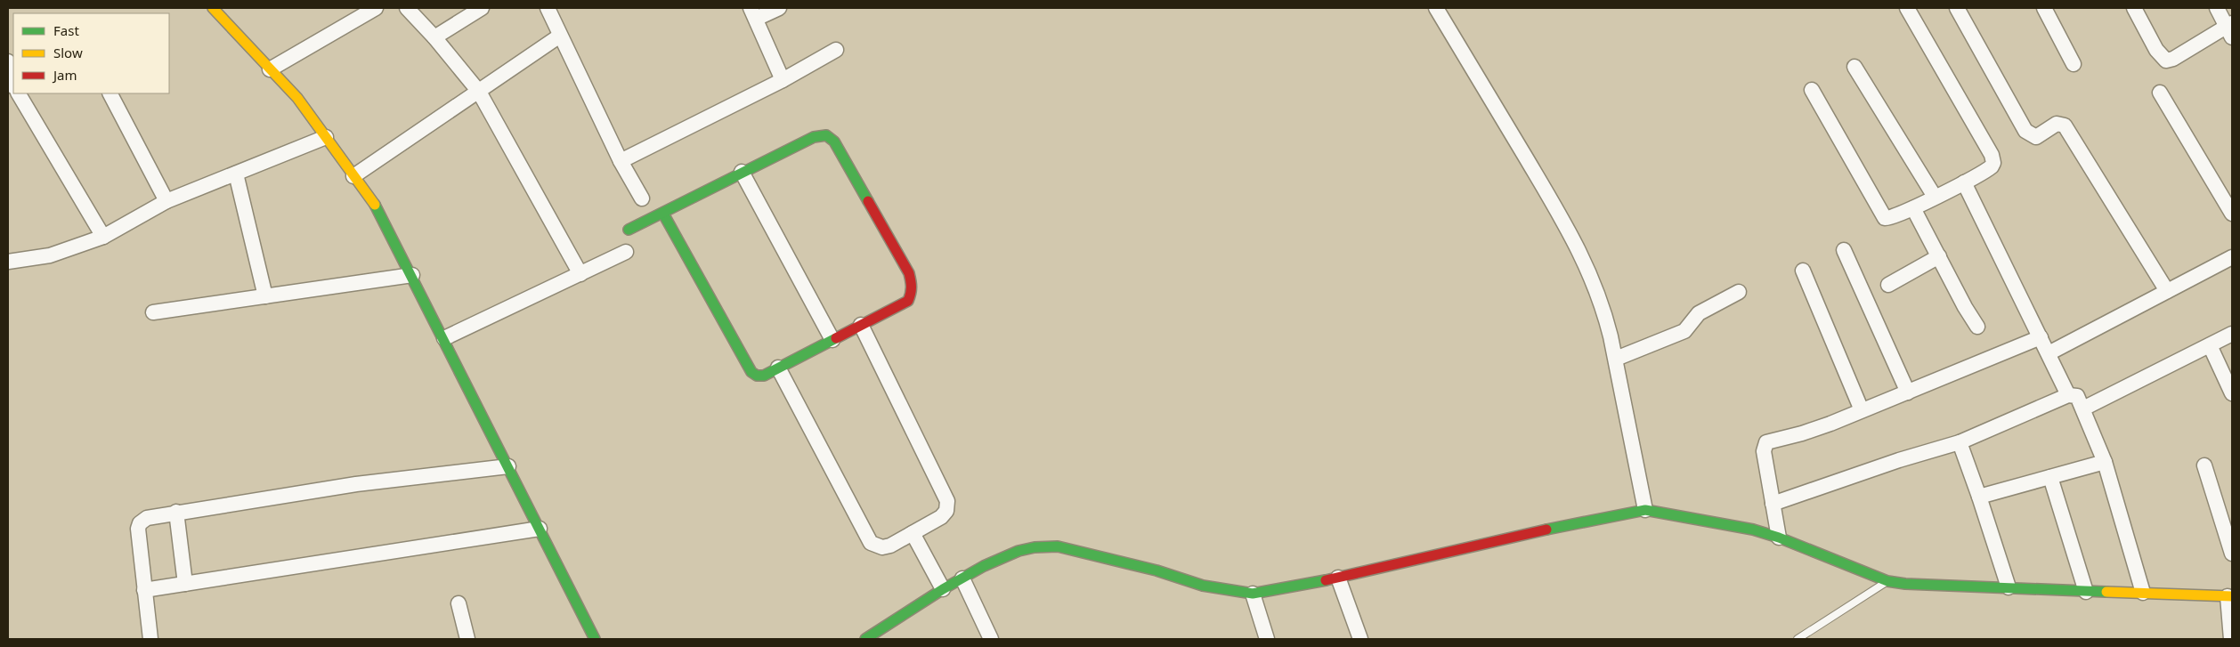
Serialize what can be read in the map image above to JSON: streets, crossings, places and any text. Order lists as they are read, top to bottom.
{
  "legend": ["Fast", "Slow", "Jam"]
}
